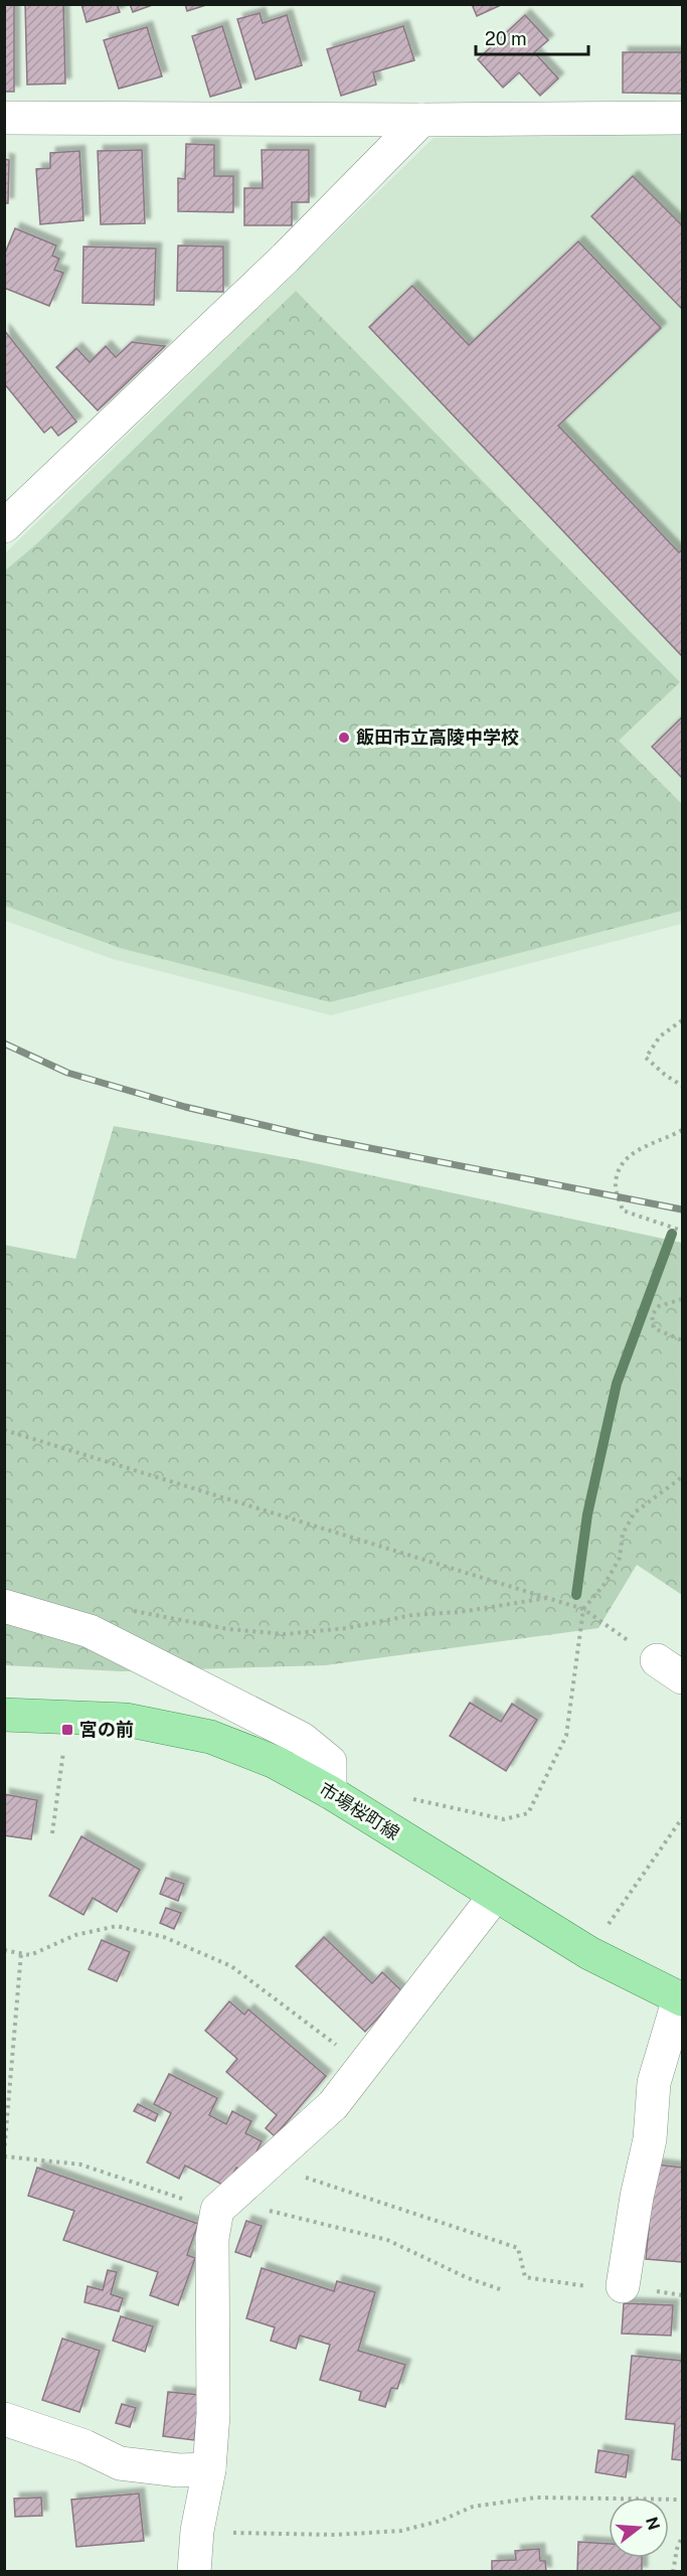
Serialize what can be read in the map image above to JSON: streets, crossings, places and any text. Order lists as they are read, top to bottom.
{
  "streets": {
    "main road": ["市場桜町線"]
  },
  "places": {
    "other": ["飯田市立高陵中学校"],
    "transit": ["宮の前"]
  },
  "scale_bar": "20 m",
  "north": "right"
}
